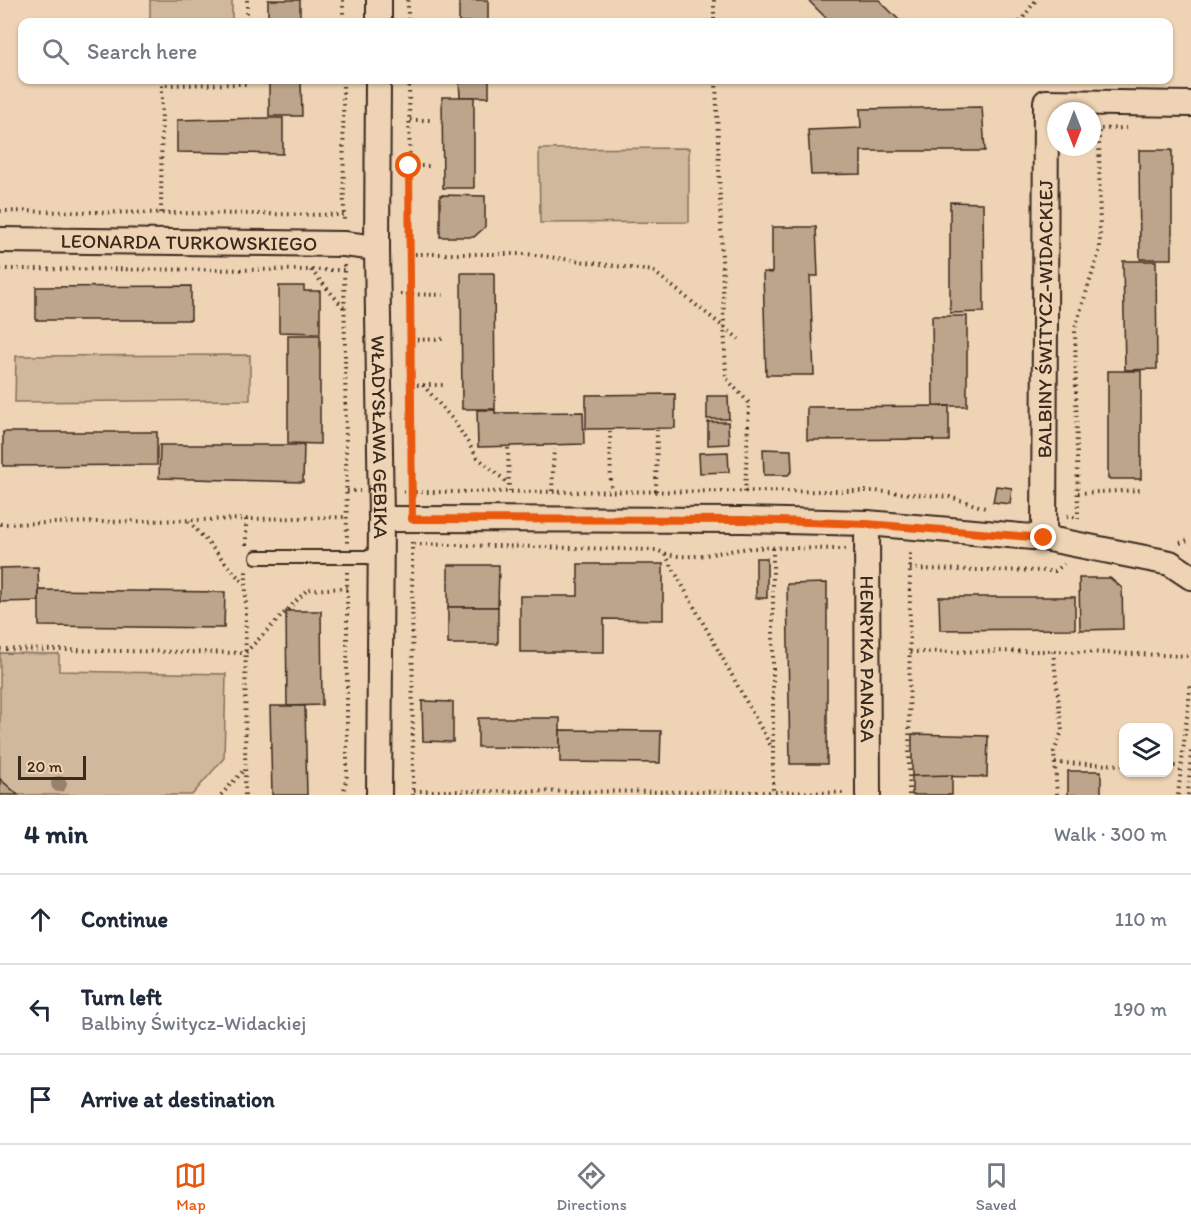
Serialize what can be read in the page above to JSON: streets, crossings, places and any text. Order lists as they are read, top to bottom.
{
  "streets": {
    "street": [
      "LEONARDA TURKOWSKIEGO",
      "BALBINY ŚWITYCZ-WIDACKIEJ",
      "WŁADYSŁAWA GĘBIKA",
      "HENRYKA PANASA"
    ]
  },
  "crossings": [
    ["LEONARDA TURKOWSKIEGO", "WŁADYSŁAWA GĘBIKA"]
  ],
  "scale_bar": "20 m",
  "north": "bottom",
  "page": {
    "search": "Search here",
    "scale": "20 m",
    "heading": ["4 min", "Walk · 300 m"],
    "list": [
      ["Continue", "110 m"],
      ["Turn left", "Balbiny Świtycz-Widackiej", "190 m"],
      "Arrive at destination"
    ],
    "nav": ["Map", "Directions", "Saved"]
  }
}
